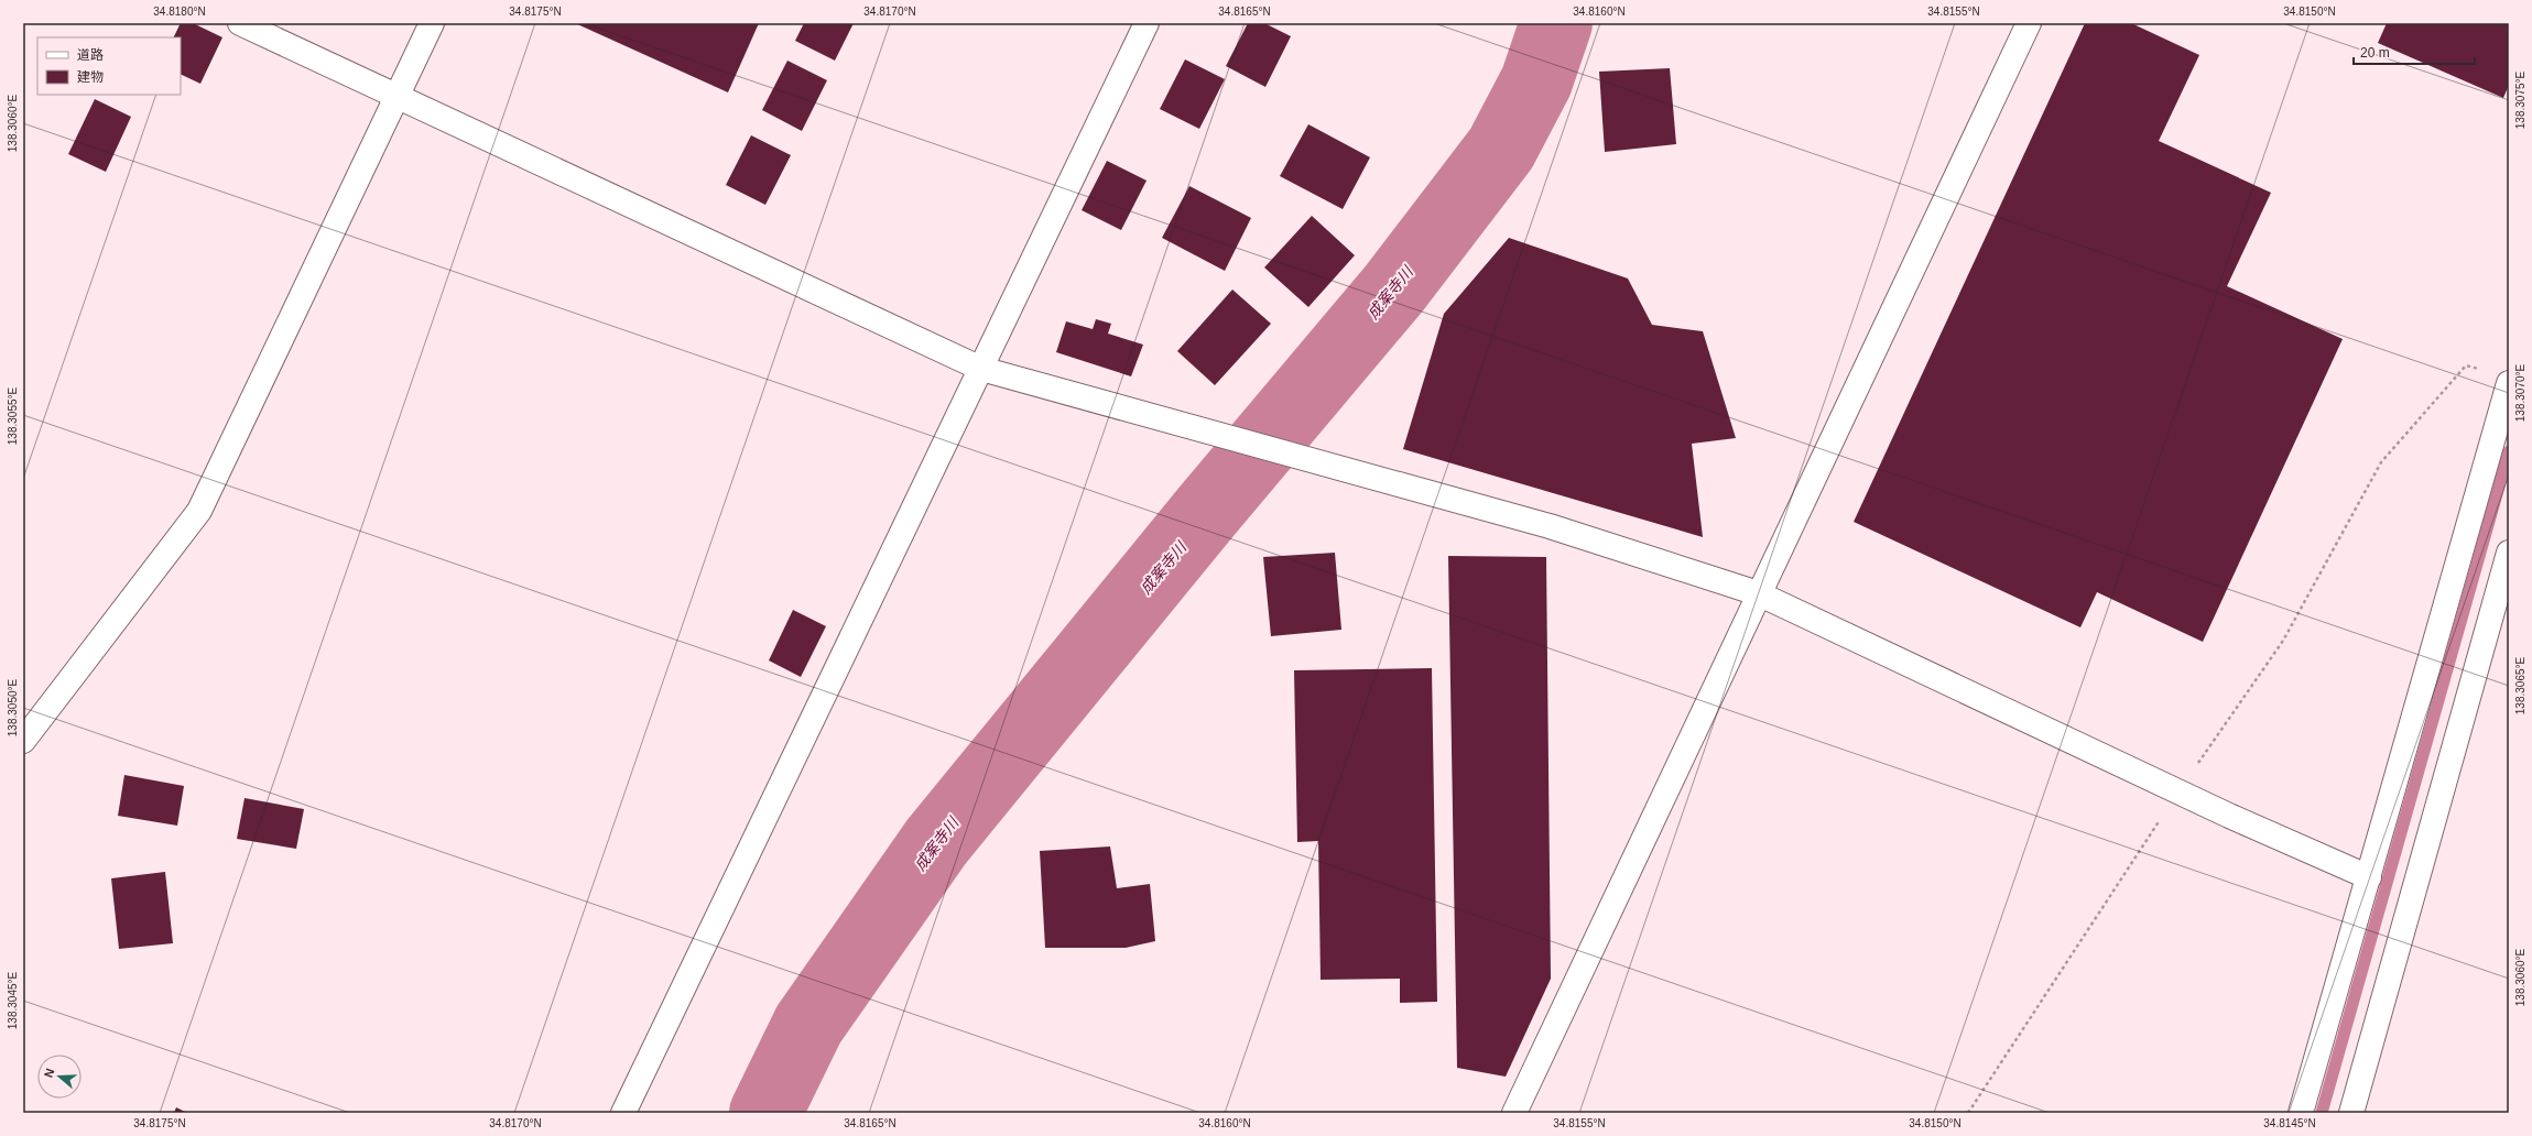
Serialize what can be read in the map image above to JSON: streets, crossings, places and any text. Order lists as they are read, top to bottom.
{
  "water": ["成案寺川"],
  "legend": ["道路", "建物"],
  "scale_bar": "20 m",
  "north": "left",
  "coordinates": [
    "34.8180°N",
    "34.8175°N",
    "34.8170°N",
    "34.8165°N",
    "34.8160°N",
    "34.8155°N",
    "34.8150°N",
    "138.3075°E",
    "138.3060°E",
    "138.3070°E",
    "138.3055°E",
    "138.3065°E",
    "138.3050°E",
    "138.3045°E",
    "34.8145°N"
  ]
}
